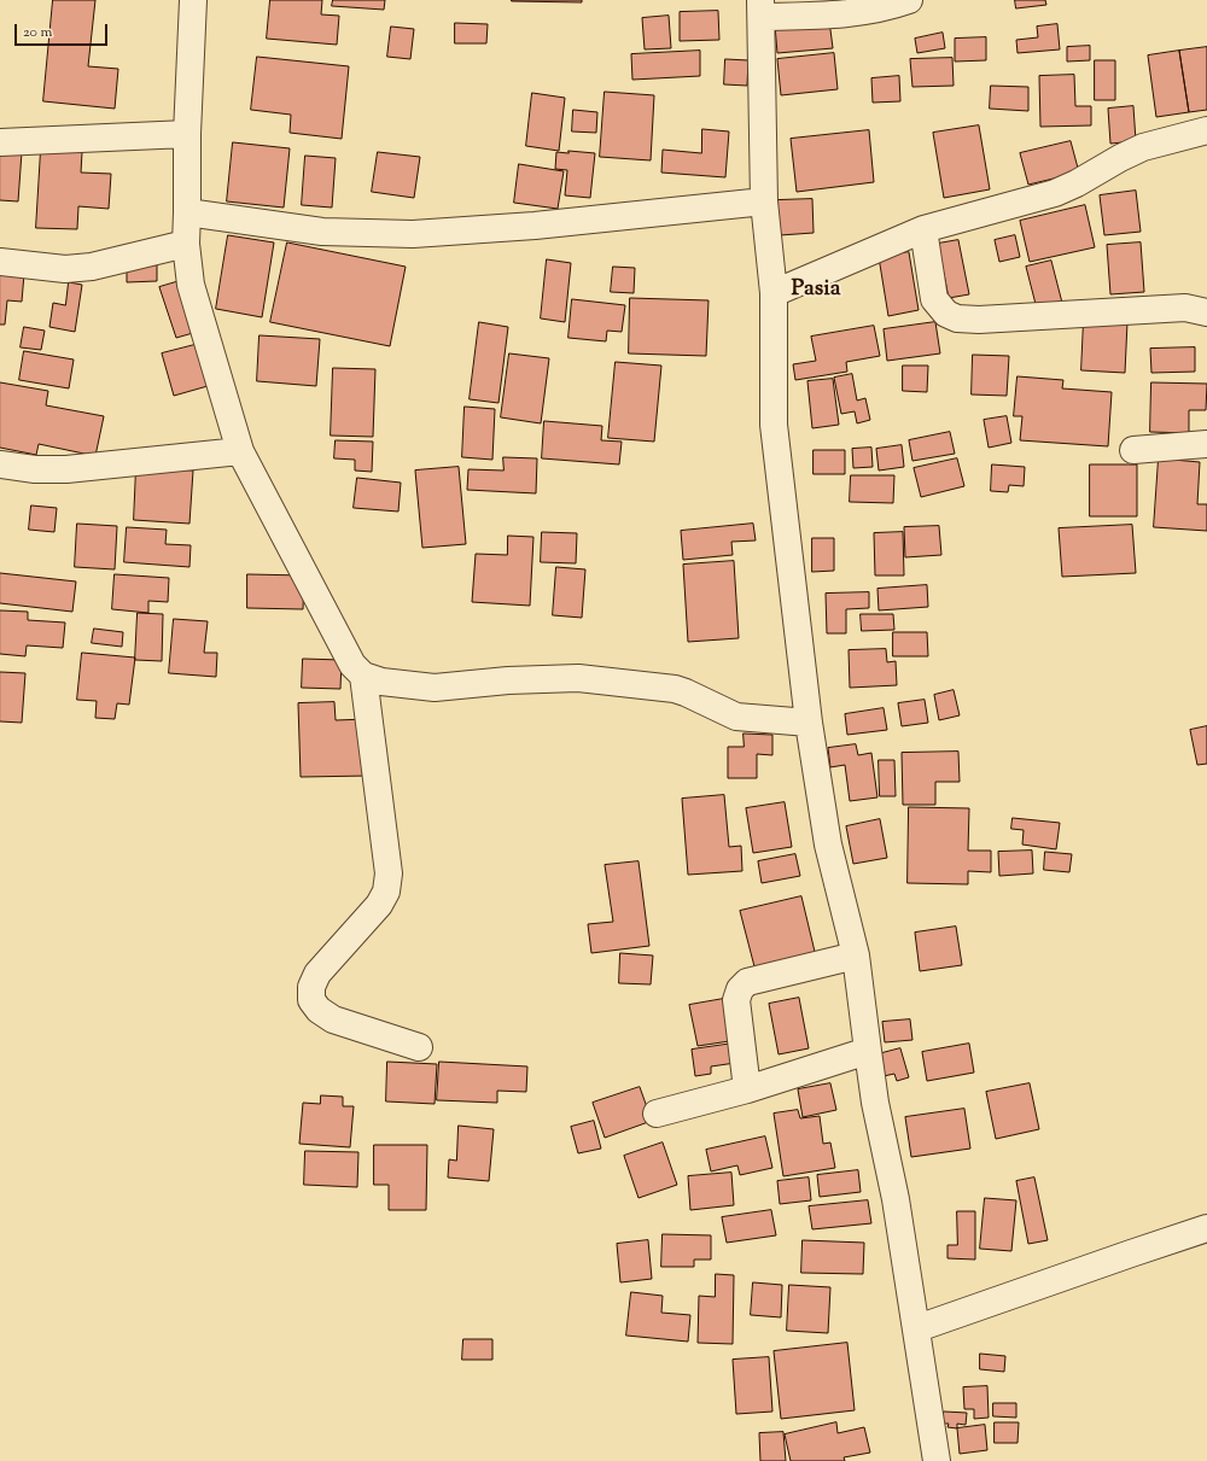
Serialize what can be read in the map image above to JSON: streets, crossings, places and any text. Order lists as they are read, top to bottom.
{
  "districts": ["Pasia"],
  "scale_bar": "20 m"
}
